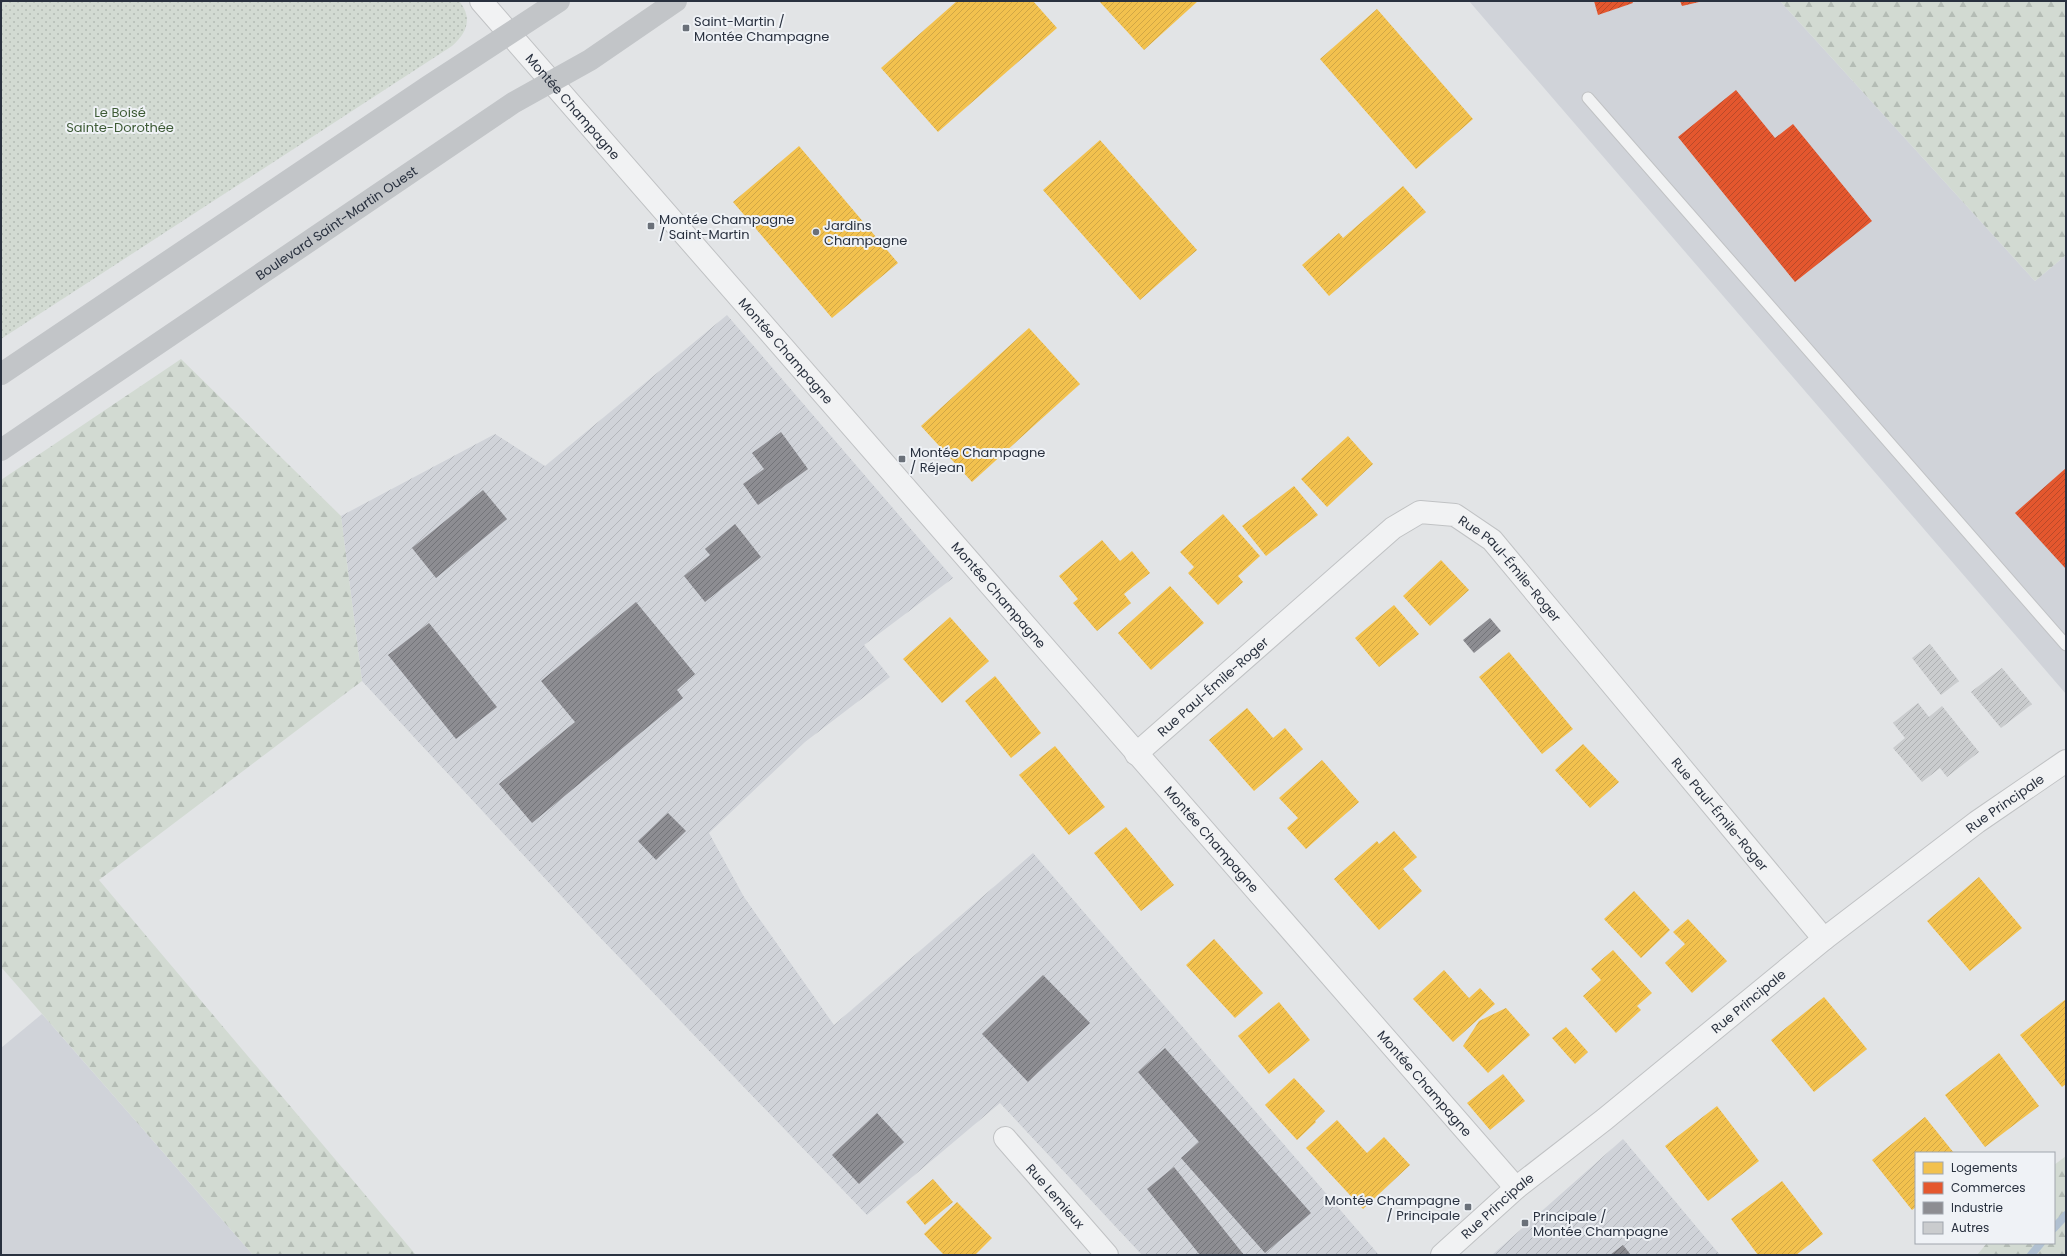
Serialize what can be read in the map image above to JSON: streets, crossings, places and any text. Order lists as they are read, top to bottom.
{
  "streets": {
    "main road": ["Boulevard Saint-Martin Ouest"],
    "street": [
      "Montée Champagne",
      "Rue Paul-Émile-Roger",
      "Rue Principale",
      "Rue Lemieux"
    ]
  },
  "crossings": [
    ["Montée Champagne", "Boulevard Saint-Martin Ouest"],
    ["Montée Champagne", "Rue Paul-Émile-Roger"],
    ["Montée Champagne", "Rue Principale"],
    ["Rue Paul-Émile-Roger", "Rue Principale"]
  ],
  "parks": ["Le Boisé Sainte-Dorothée"],
  "places": {
    "transit": [
      "Saint-Martin / Montée Champagne",
      "Montée Champagne / Saint-Martin",
      "Montée Champagne / Réjean",
      "Montée Champagne / Principale",
      "Principale / Montée Champagne"
    ],
    "other": ["Jardins Champagne"]
  },
  "legend": [
    "Logements",
    "Commerces",
    "Industrie",
    "Autres"
  ]
}
